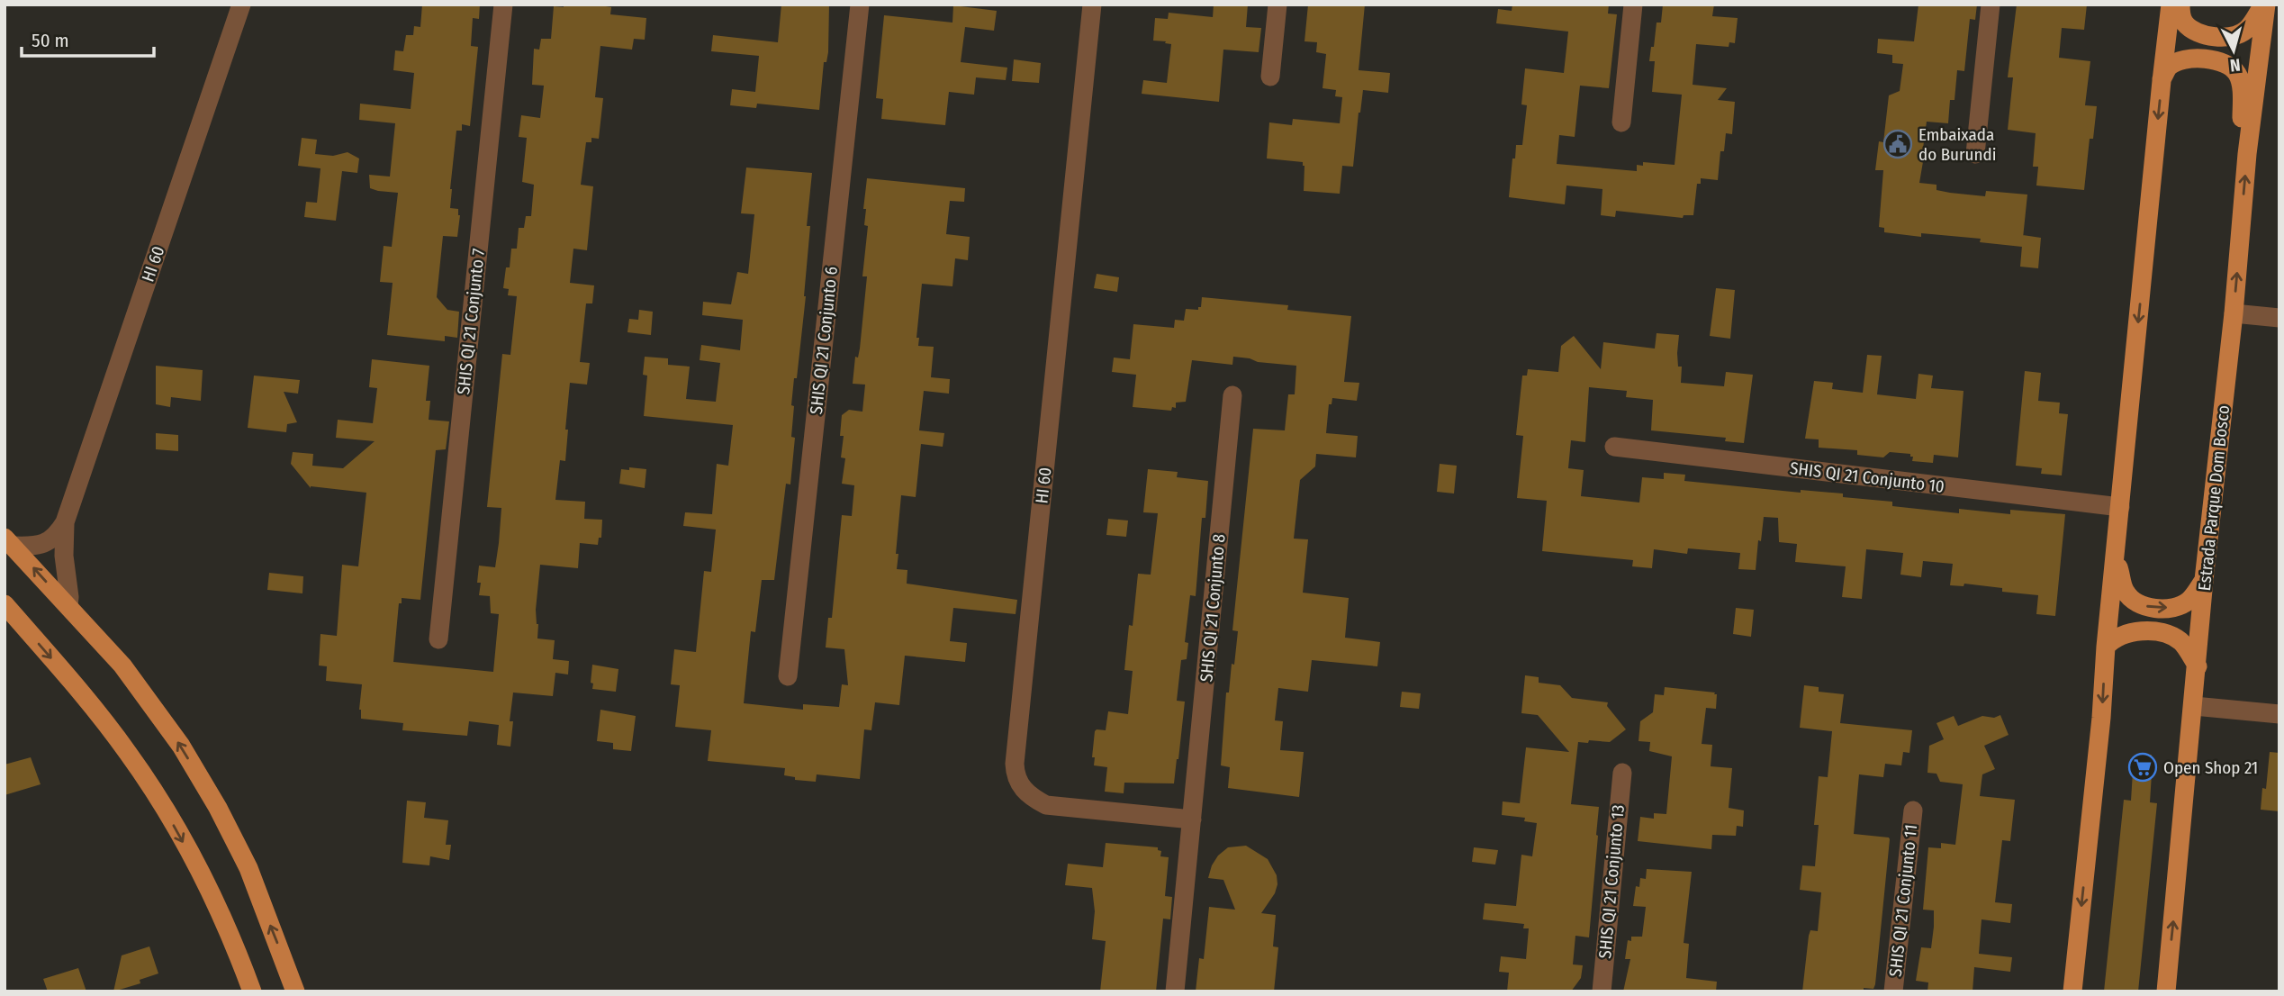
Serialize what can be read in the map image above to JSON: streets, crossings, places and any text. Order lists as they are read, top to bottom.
{
  "streets": {
    "main road": ["Estrada Parque Dom Bosco"],
    "street": [
      "HI 60",
      "SHIS QI 21 Conjunto 7",
      "SHIS QI 21 Conjunto 6",
      "SHIS QI 21 Conjunto 10",
      "SHIS QI 21 Conjunto 8",
      "SHIS QI 21 Conjunto 13",
      "SHIS QI 21 Conjunto 11"
    ]
  },
  "crossings": [
    ["HI 60", "SHIS QI 21 Conjunto 8"]
  ],
  "places": {
    "public building": ["Embaixada do Burundi"],
    "supermarket": ["Open Shop 21"]
  },
  "scale_bar": "50 m",
  "north": "bottom"
}
